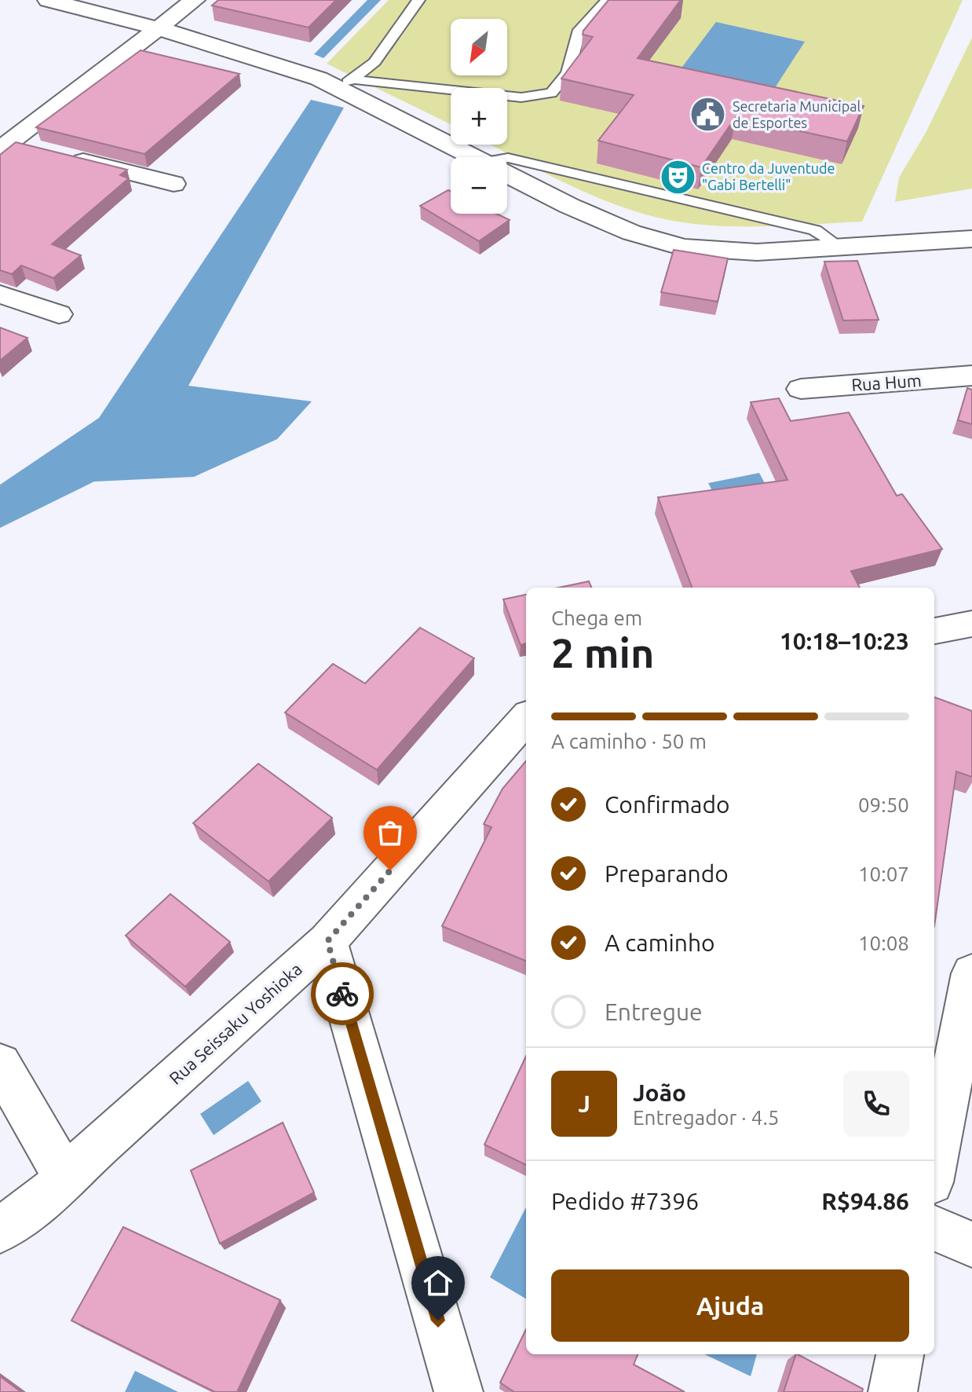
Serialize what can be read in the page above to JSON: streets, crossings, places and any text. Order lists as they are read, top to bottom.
{
  "streets": {
    "street": ["Rua Hum", "Rua Seissaku Yoshioka"]
  },
  "places": {
    "public building": ["Secretaria Municipal de Esportes"],
    "theatre": ["Centro da Juventude \"Gabi Bertelli\""]
  },
  "north": "bottom left",
  "page": {
    "map_buttons": ["+", "−"],
    "heading": ["2 min", "Chega em", "10:18–10:23"],
    "panel": [
      "João",
      "Entregador · 4.5",
      "Pedido #7396",
      "R$94.86"
    ],
    "bar": "A caminho · 50 m",
    "list": [
      ["Confirmado", "09:50"],
      ["Preparando", "10:07"],
      ["A caminho", "10:08"],
      "Entregue"
    ],
    "round": "J",
    "buttons": "Ajuda"
  }
}
